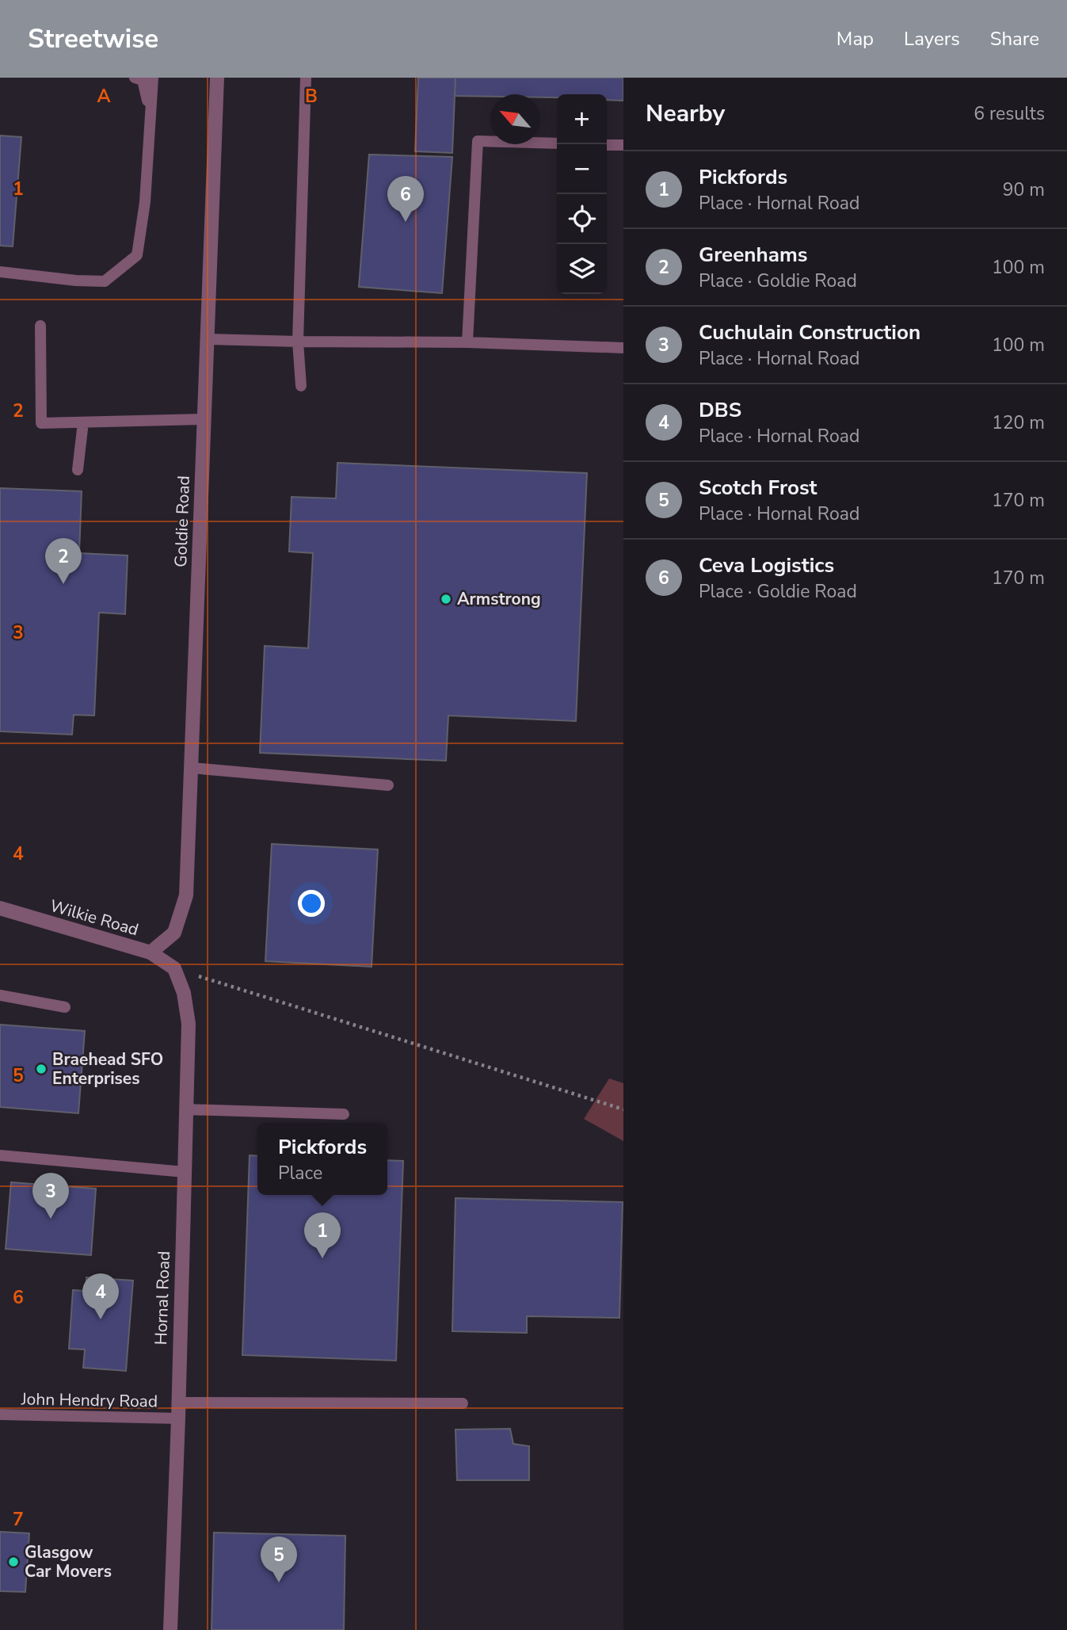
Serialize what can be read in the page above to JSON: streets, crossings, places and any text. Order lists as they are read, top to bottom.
{
  "streets": {
    "street": ["Goldie Road", "Wilkie Road", "Hornal Road"],
    "lane": ["John Hendry Road"]
  },
  "crossings": [
    ["Goldie Road", "Wilkie Road"],
    ["Wilkie Road", "Hornal Road"],
    ["Hornal Road", "John Hendry Road"]
  ],
  "places": ["Armstrong", "Braehead SFO Enterprises", "Glasgow Car Movers"],
  "north": "top left",
  "page": {
    "header": "Streetwise",
    "nav": ["Map", "Layers", "Share"],
    "heading": ["Nearby", "6 results"],
    "map_buttons": ["+", "−"],
    "list": [
      {
        "mark": "1",
        "name": "Pickfords",
        "note": "Place · Hornal Road",
        "value": "90 m"
      },
      {
        "mark": "2",
        "name": "Greenhams",
        "note": "Place · Goldie Road",
        "value": "100 m"
      },
      {
        "mark": "3",
        "name": "Cuchulain Construction",
        "note": "Place · Hornal Road",
        "value": "100 m"
      },
      {
        "mark": "4",
        "name": "DBS",
        "note": "Place · Hornal Road",
        "value": "120 m"
      },
      {
        "mark": "5",
        "name": "Scotch Frost",
        "note": "Place · Hornal Road",
        "value": "170 m"
      },
      {
        "mark": "6",
        "name": "Ceva Logistics",
        "note": "Place · Goldie Road",
        "value": "170 m"
      }
    ],
    "pins": [
      "6",
      "2",
      "3",
      "1",
      "4",
      "5"
    ],
    "popup": ["Pickfords", "Place"]
  },
  "grid": {
    "columns": ["A", "B"],
    "rows": [
      "1",
      "2",
      "3",
      "4",
      "5",
      "6",
      "7"
    ]
  }
}
